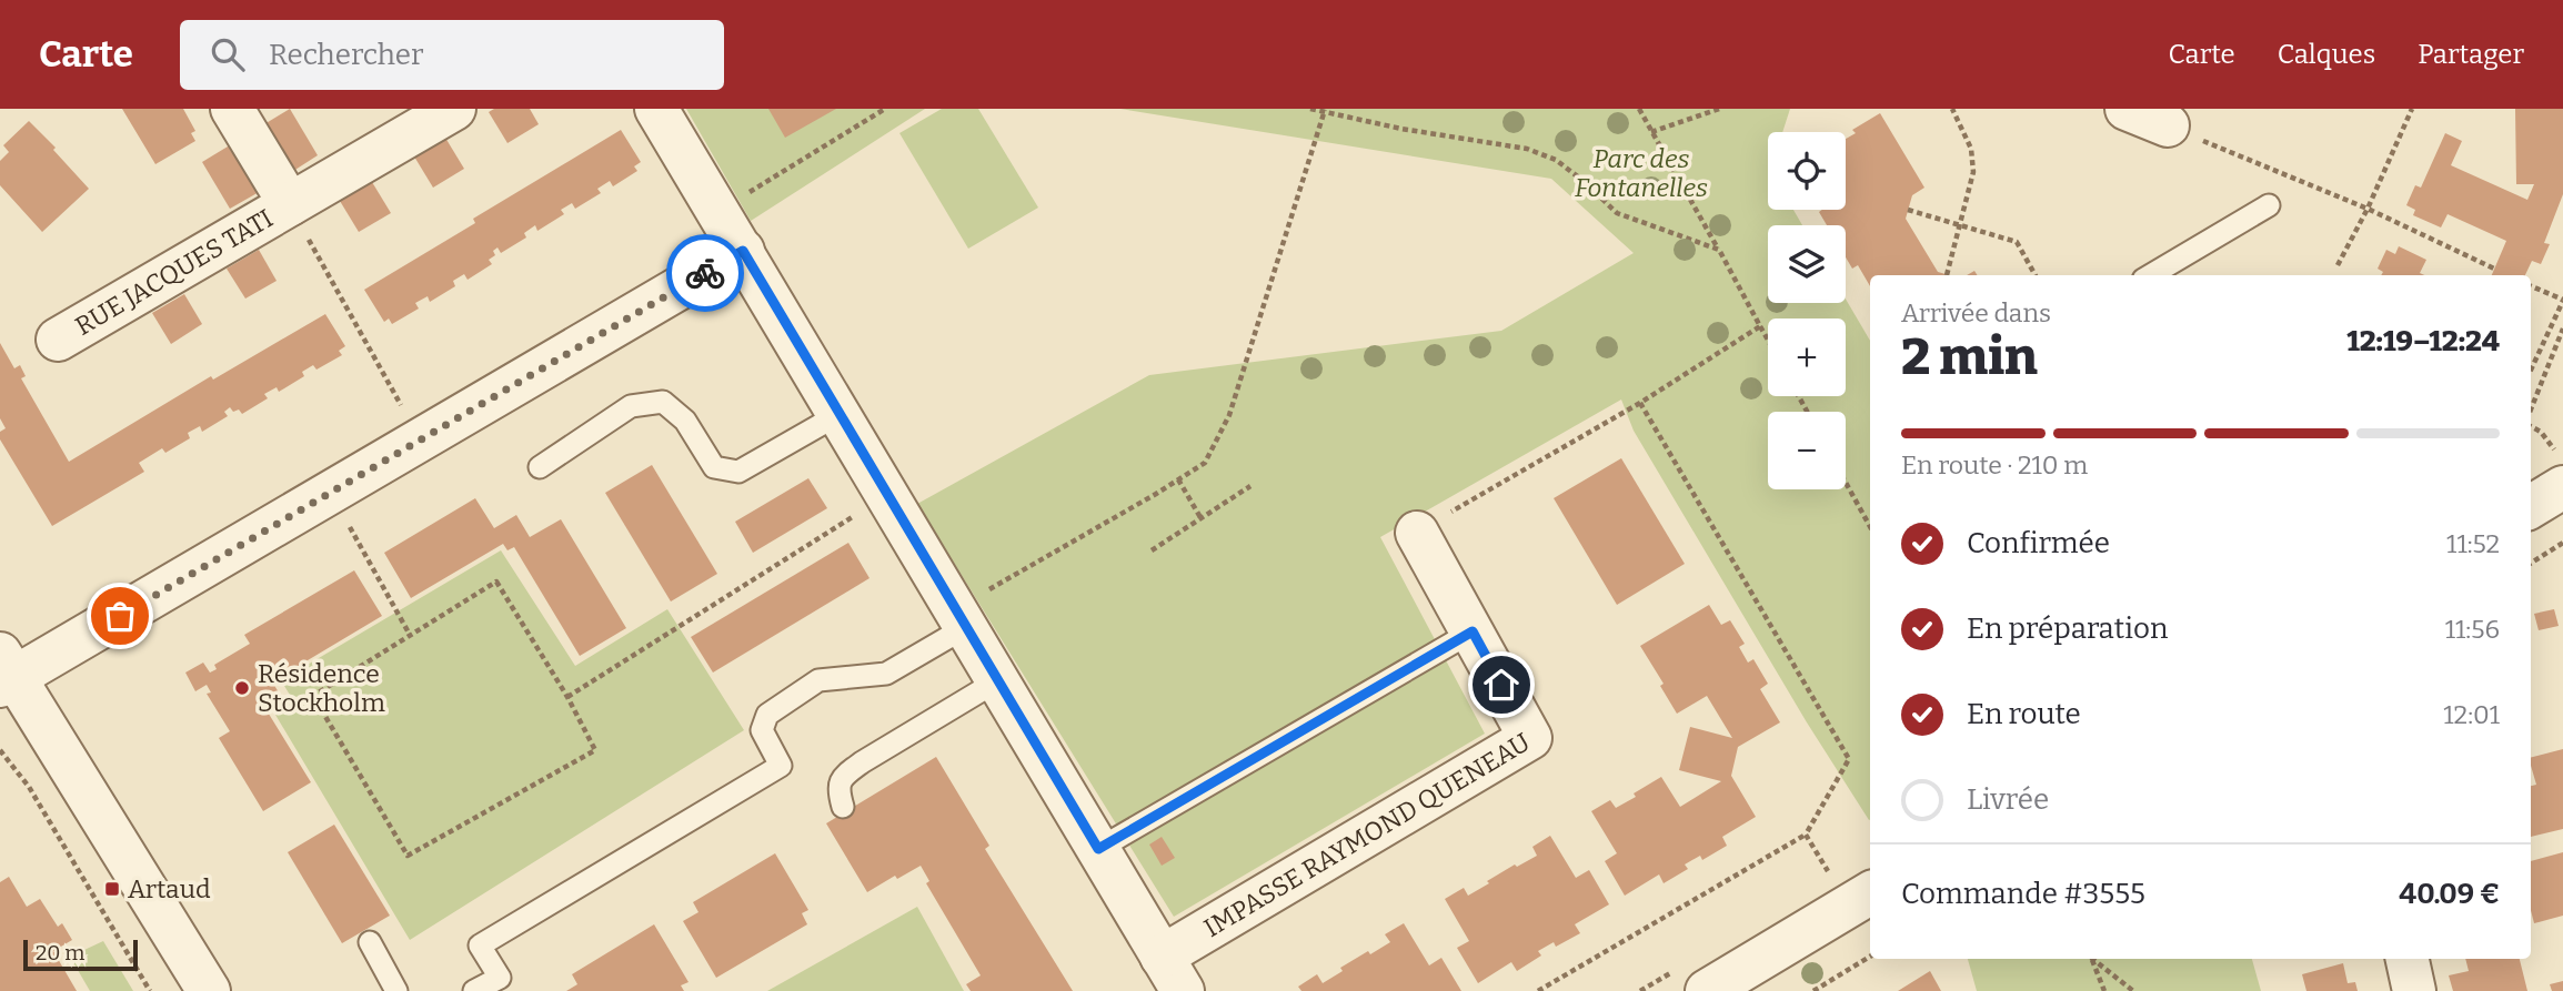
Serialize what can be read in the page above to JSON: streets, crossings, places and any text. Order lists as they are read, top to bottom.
{
  "streets": {
    "street": ["RUE JACQUES TATI", "IMPASSE RAYMOND QUENEAU"]
  },
  "parks": ["Parc des Fontanelles"],
  "places": {
    "other": ["Résidence Stockholm"],
    "transit": ["Artaud"]
  },
  "scale_bar": "20 m",
  "page": {
    "header": "Carte",
    "search": "Rechercher",
    "nav": ["Carte", "Calques", "Partager"],
    "map_buttons": ["+", "−"],
    "heading": ["2 min", "Arrivée dans", "12:19–12:24"],
    "panel": ["Commande #3555", "40.09 €"],
    "bar": "En route · 210 m",
    "list": [
      ["Confirmée", "11:52"],
      ["En préparation", "11:56"],
      ["En route", "12:01"],
      "Livrée"
    ],
    "scale": "20 m"
  }
}
